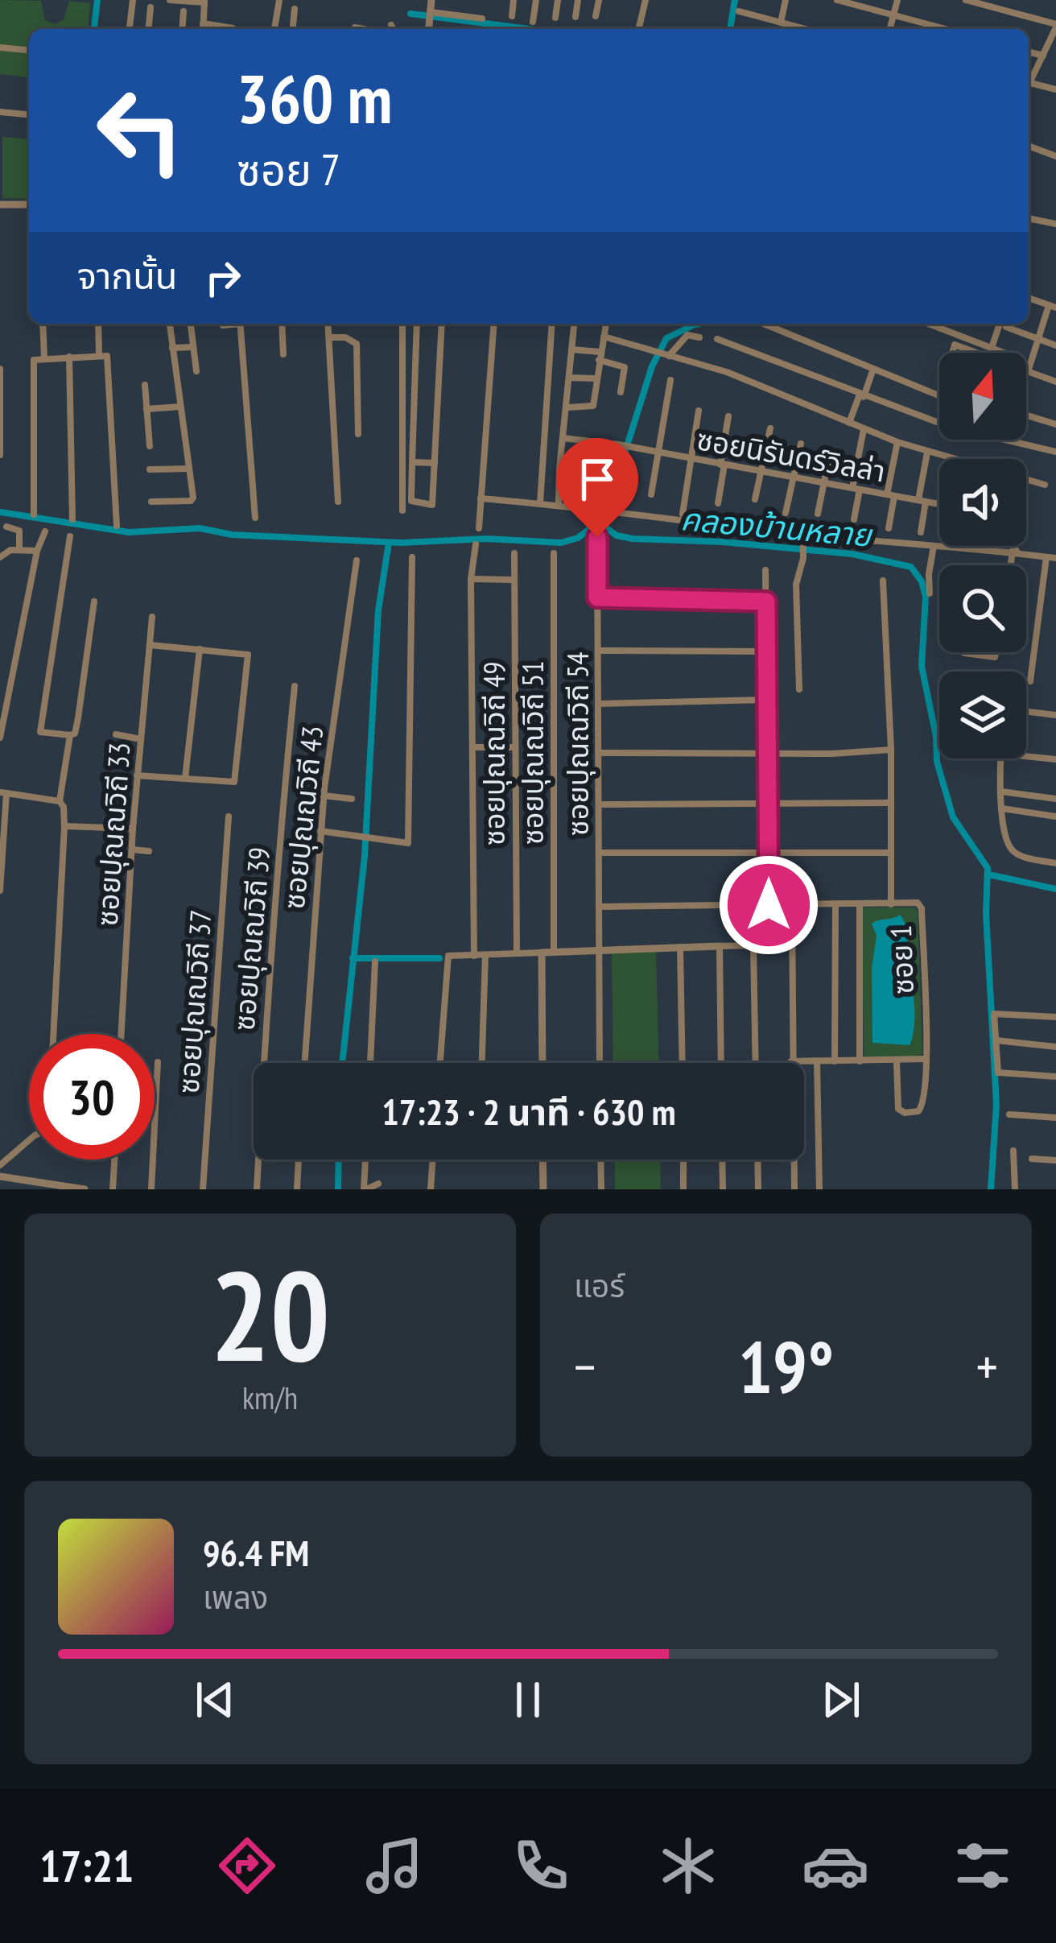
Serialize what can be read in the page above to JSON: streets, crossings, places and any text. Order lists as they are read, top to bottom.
{
  "streets": {
    "street": [
      "ซอยนิรันดร์วิลล่า",
      "ซอยปุณณวิถี 54",
      "ซอยปุณณวิถี 51",
      "ซอยปุณณวิถี 49",
      "ซอยปุณณวิถี 43",
      "ซอยปุณณวิถี 33",
      "ซอยปุณณวิถี 39",
      "ซอย 1",
      "ซอยปุณณวิถี 37"
    ]
  },
  "crossings": [
    ["ซอยปุณณวิถี 54", "ซอย 1"]
  ],
  "water": ["คลองบ้านหลาย"],
  "north": "top",
  "page": {
    "turn": ["360 m", "ซอย 7"],
    "then": "จากนั้น",
    "limit": "30",
    "trip": "17:23 · 2 นาที · 630 m",
    "tile": [
      ["20", "km/h"],
      "แอร์"
    ],
    "heat": ["−", "19°", "+"],
    "song": ["96.4 FM", "เพลง"],
    "tabs": "17:21"
  }
}
